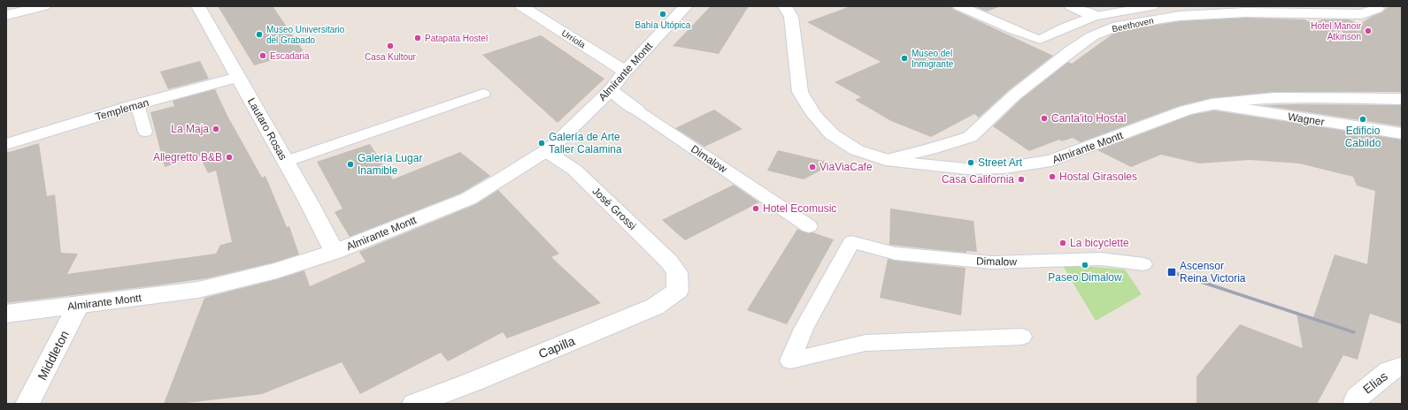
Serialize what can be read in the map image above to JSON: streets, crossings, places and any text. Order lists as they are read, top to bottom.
{
  "streets": {
    "street": [
      "Beethoven",
      "Urriola",
      "Almirante Montt",
      "Templeman",
      "Wagner",
      "Lautaro Rosas",
      "Dimalow",
      "José Grossi",
      "Capilla",
      "Middleton",
      "Elias"
    ]
  },
  "crossings": [
    ["Beethoven", "Almirante Montt"],
    ["Urriola", "Almirante Montt"],
    ["Almirante Montt", "Wagner"],
    ["Almirante Montt", "Lautaro Rosas"],
    ["Almirante Montt", "Dimalow"],
    ["Almirante Montt", "José Grossi"],
    ["Almirante Montt", "Middleton"],
    ["Templeman", "Lautaro Rosas"],
    ["José Grossi", "Capilla"]
  ],
  "places": {
    "other": [
      "Bahía Utópica",
      "Hotel Manoir Atkinson",
      "Museo Universitario del Grabado",
      "Patapata Hostel",
      "Casa Kultour",
      "Escadaria",
      "Museo del Inmigrante",
      "Canta'ito Hostal",
      "Edificio Cabildo",
      "La Maja",
      "Galería de Arte Taller Calamina",
      "Allegretto B&B",
      "Street Art",
      "Galería Lugar Inamible",
      "ViaViaCafe",
      "Hostal Girasoles",
      "Casa California",
      "Hotel Ecomusic",
      "La bicyclette",
      "Paseo Dimalow"
    ],
    "transit": ["Ascensor Reina Victoria"]
  }
}
